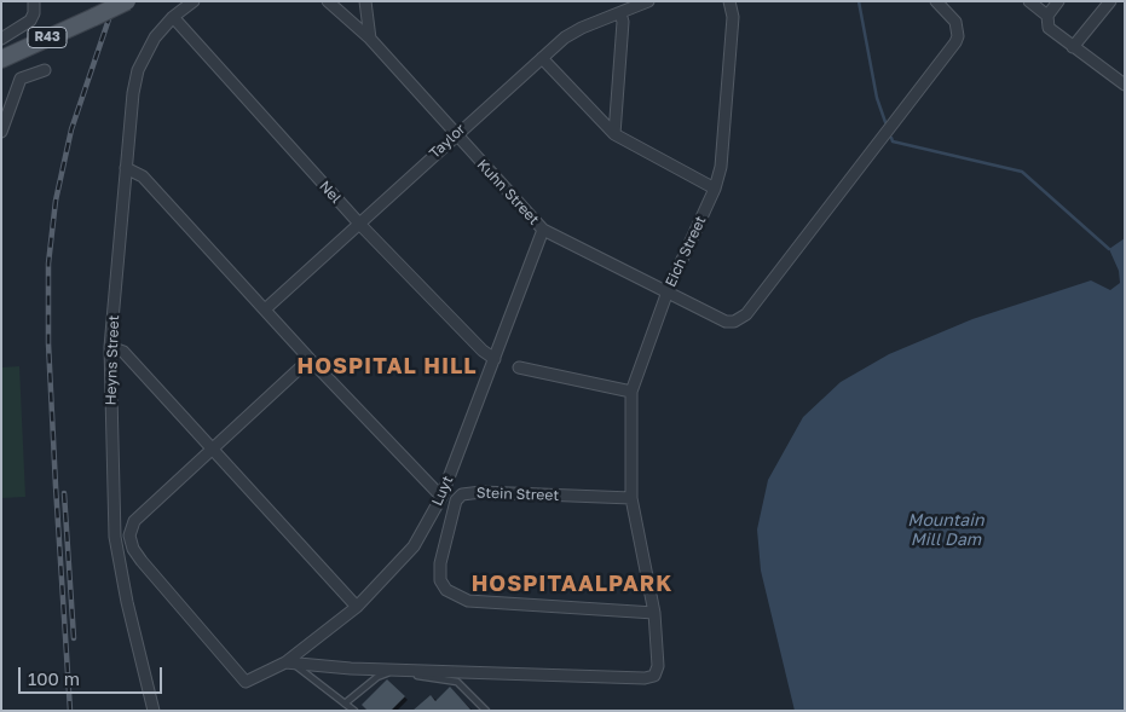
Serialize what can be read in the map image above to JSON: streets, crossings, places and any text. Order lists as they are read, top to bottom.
{
  "streets": {
    "main road": ["R43"],
    "street": [
      "Taylor",
      "Nel",
      "Kuhn Street",
      "Eich Street",
      "Heyns Street",
      "Luyt",
      "Stein Street"
    ]
  },
  "crossings": [
    ["Taylor", "Nel"],
    ["Taylor", "Kuhn Street"],
    ["Nel", "Heyns Street"],
    ["Nel", "Luyt"],
    ["Kuhn Street", "Eich Street"],
    ["Kuhn Street", "Luyt"],
    ["Eich Street", "Luyt"],
    ["Eich Street", "Stein Street"]
  ],
  "districts": ["HOSPITAL HILL", "HOSPITAALPARK"],
  "water": ["Mountain Mill Dam"],
  "scale_bar": "100 m"
}
